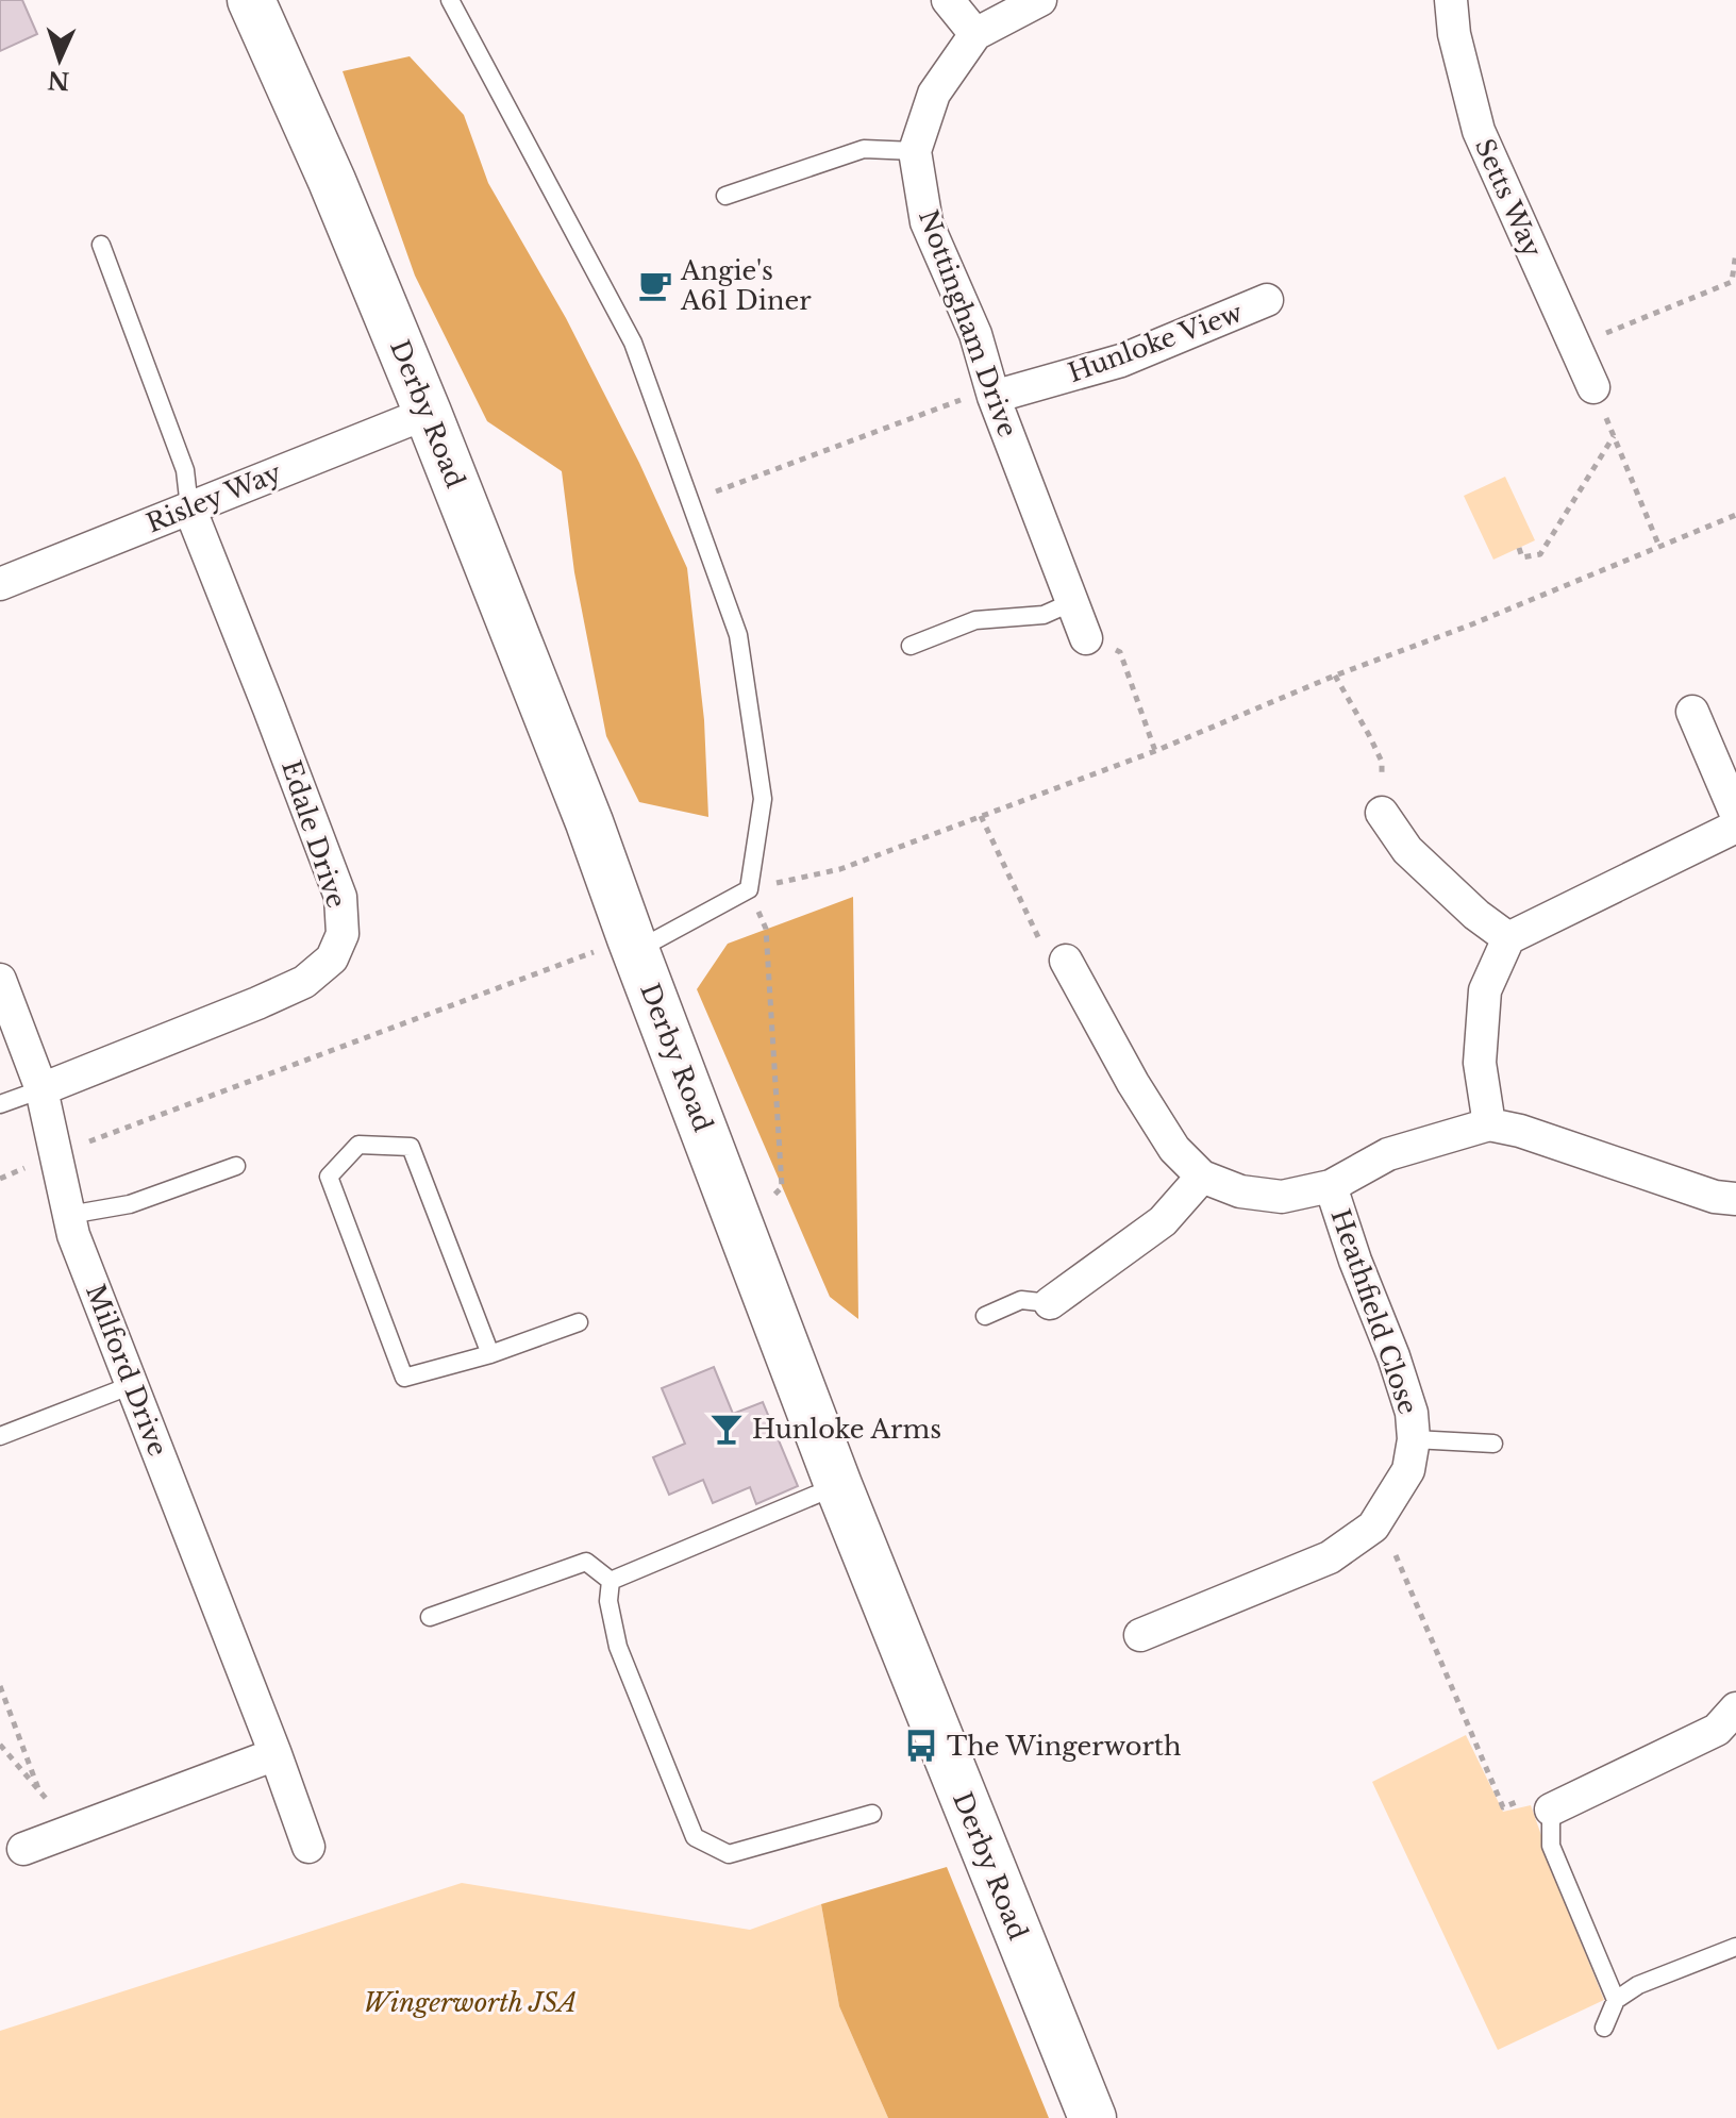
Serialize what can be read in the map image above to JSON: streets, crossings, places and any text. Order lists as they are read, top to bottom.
{
  "streets": {
    "highway": ["Derby Road"],
    "street": [
      "Setts Way",
      "Nottingham Drive",
      "Hunloke View",
      "Risley Way",
      "Edale Drive",
      "Heathfield Close",
      "Milford Drive"
    ]
  },
  "crossings": [
    ["Nottingham Drive", "Hunloke View"],
    ["Derby Road", "Risley Way"],
    ["Risley Way", "Edale Drive"],
    ["Edale Drive", "Milford Drive"]
  ],
  "parks": ["Wingerworth JSA"],
  "places": {
    "cafe": ["Angie's A61 Diner"],
    "bar": ["Hunloke Arms"],
    "bus stop": ["The Wingerworth"]
  },
  "north": "bottom"
}
